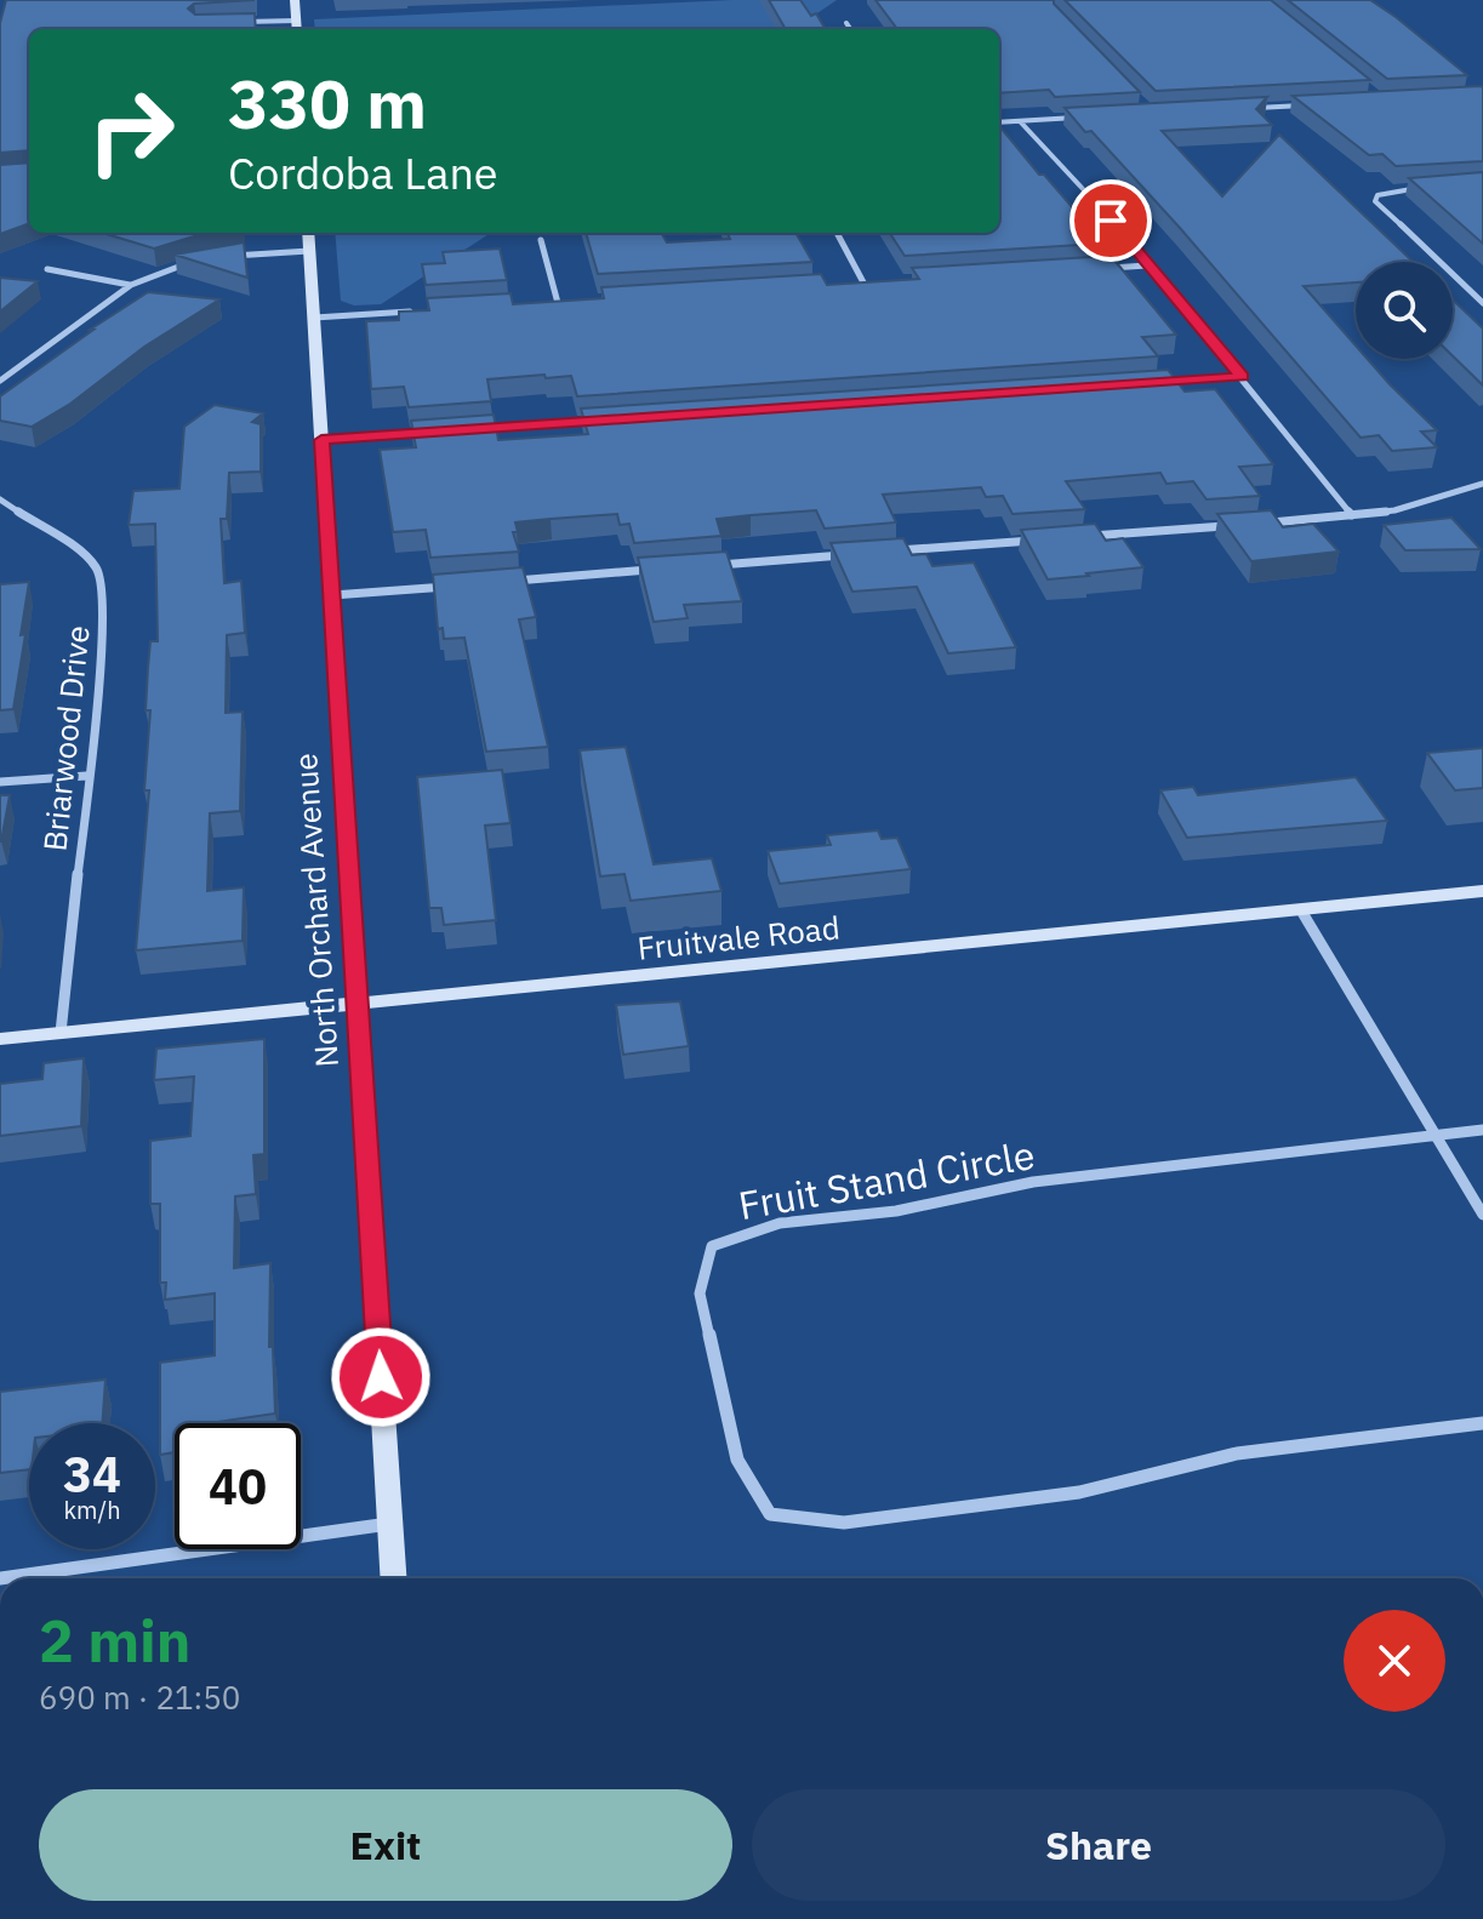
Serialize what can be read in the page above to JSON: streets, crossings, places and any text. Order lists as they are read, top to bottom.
{
  "streets": {
    "street": [
      "Briarwood Drive",
      "North Orchard Avenue",
      "Fruitvale Road",
      "Fruit Stand Circle"
    ]
  },
  "crossings": [
    ["Briarwood Drive", "Fruitvale Road"],
    ["North Orchard Avenue", "Fruitvale Road"]
  ],
  "page": {
    "turn": ["330 m", "Cordoba Lane"],
    "speed": "34 km/h",
    "limit": "40",
    "heading": ["2 min", "690 m · 21:50"],
    "buttons": ["Exit", "Share"]
  }
}
